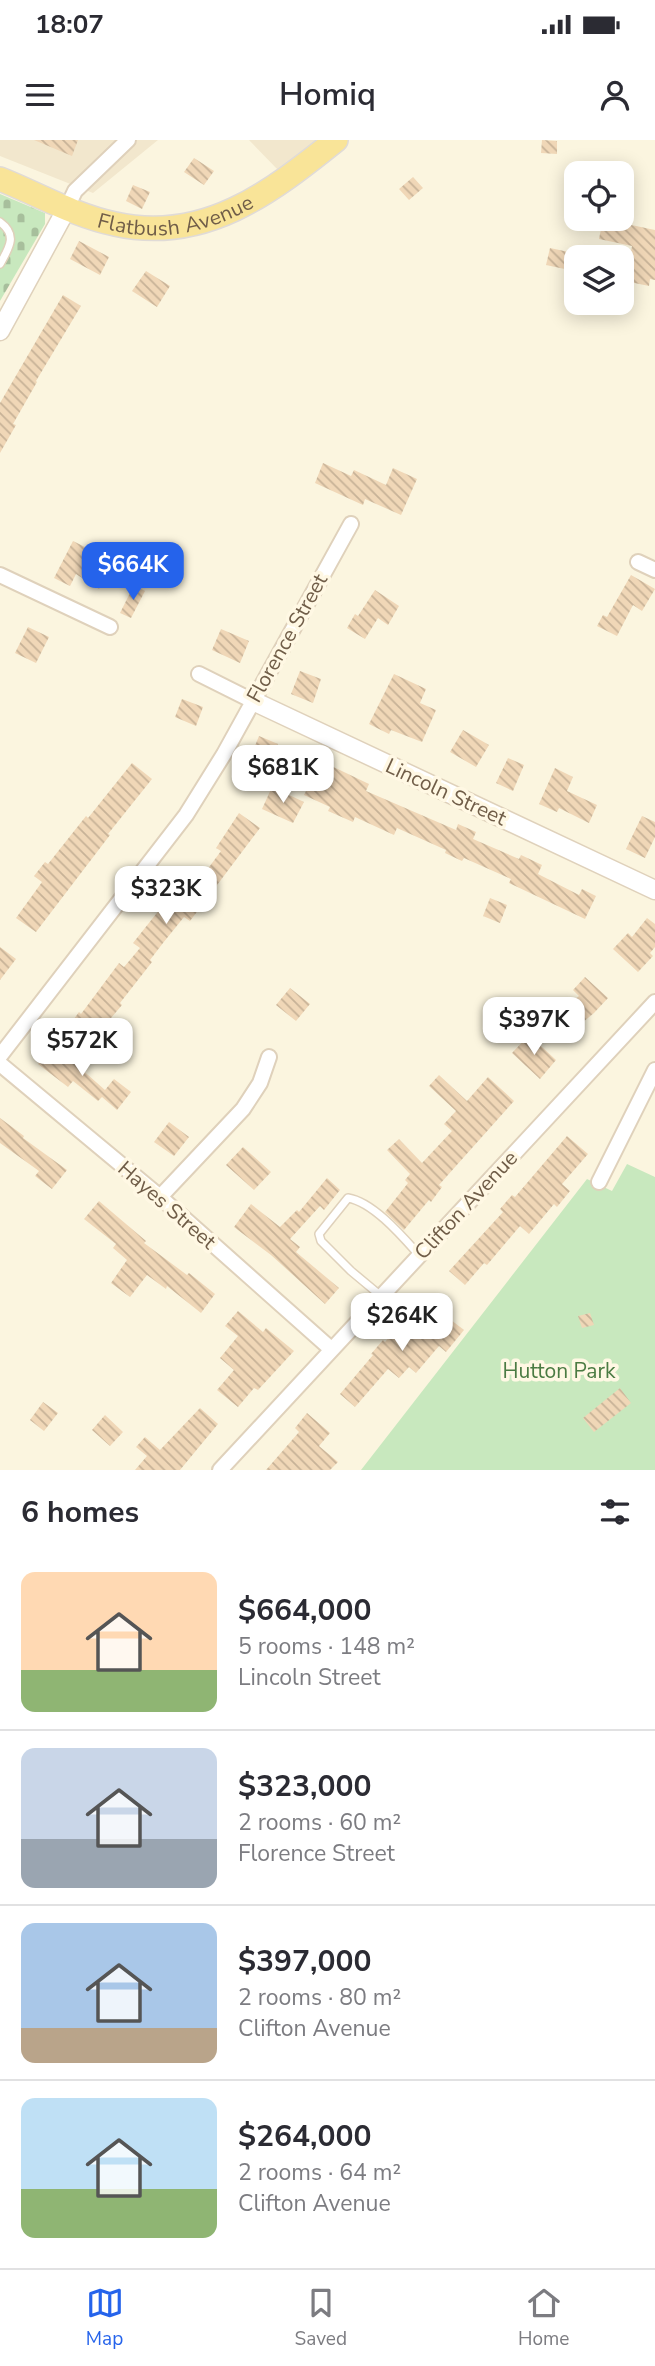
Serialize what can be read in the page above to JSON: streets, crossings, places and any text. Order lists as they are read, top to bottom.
{
  "streets": {
    "main road": ["Flatbush Avenue"],
    "street": [
      "Florence Street",
      "Lincoln Street",
      "Hayes Street",
      "Clifton Avenue"
    ]
  },
  "crossings": [
    ["Florence Street", "Lincoln Street"],
    ["Hayes Street", "Clifton Avenue"]
  ],
  "parks": ["Hutton Park"],
  "page": {
    "status": "18:07",
    "header": "Homiq",
    "price": [
      "$664K",
      "$681K",
      "$323K",
      "$397K",
      "$572K",
      "$264K"
    ],
    "heading": "6 homes",
    "list": [
      {
        "name": "$664,000",
        "note": "5 rooms · 148 m² · Lincoln Street"
      },
      {
        "name": "$323,000",
        "note": "2 rooms · 60 m² · Florence Street"
      },
      {
        "name": "$397,000",
        "note": "2 rooms · 80 m² · Clifton Avenue"
      },
      {
        "name": "$264,000",
        "note": "2 rooms · 64 m² · Clifton Avenue"
      }
    ],
    "tabs": ["Map", "Saved", "Home"]
  }
}
